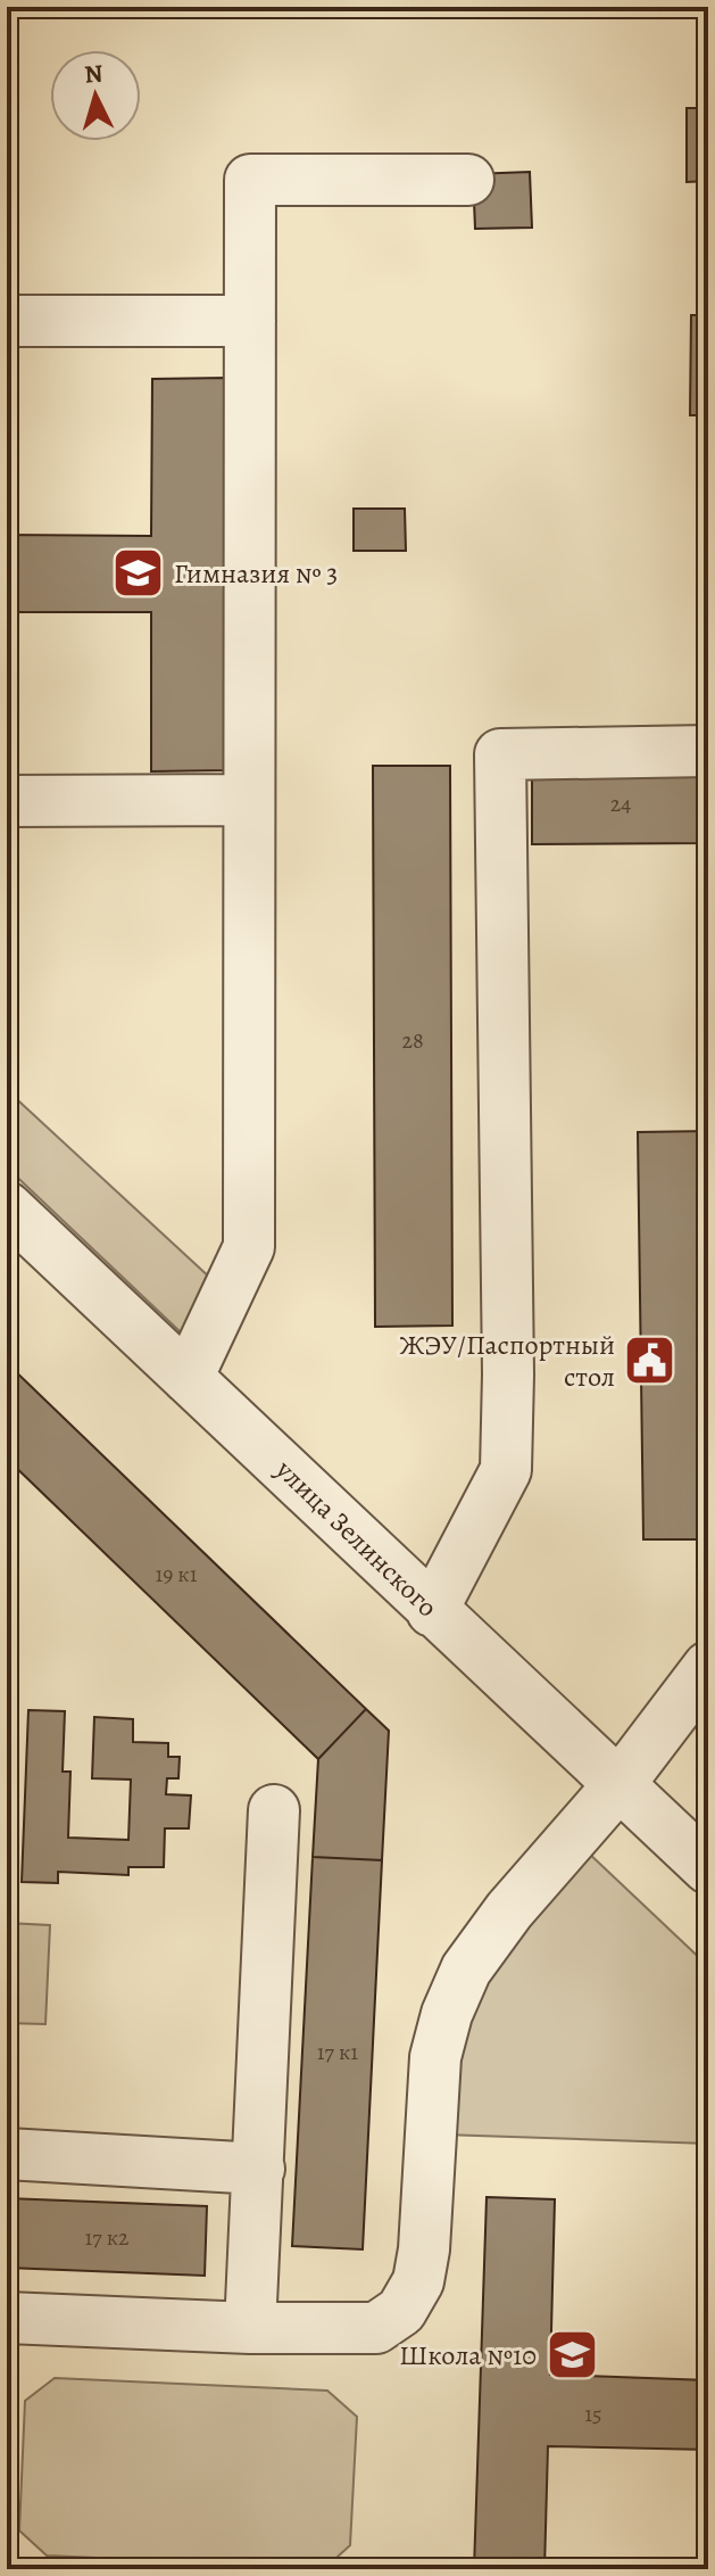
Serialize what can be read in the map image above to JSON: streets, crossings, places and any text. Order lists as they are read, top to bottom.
{
  "streets": {
    "street": ["улица Зелинского"]
  },
  "places": {
    "school or university": ["Гимназия № 3", "Школа №10"],
    "public building": ["ЖЭУ/Паспортный стол"]
  },
  "house_numbers": [
    "24",
    "28",
    "19 к1",
    "17 к1",
    "17 к2",
    "15"
  ],
  "north": "top"
}
